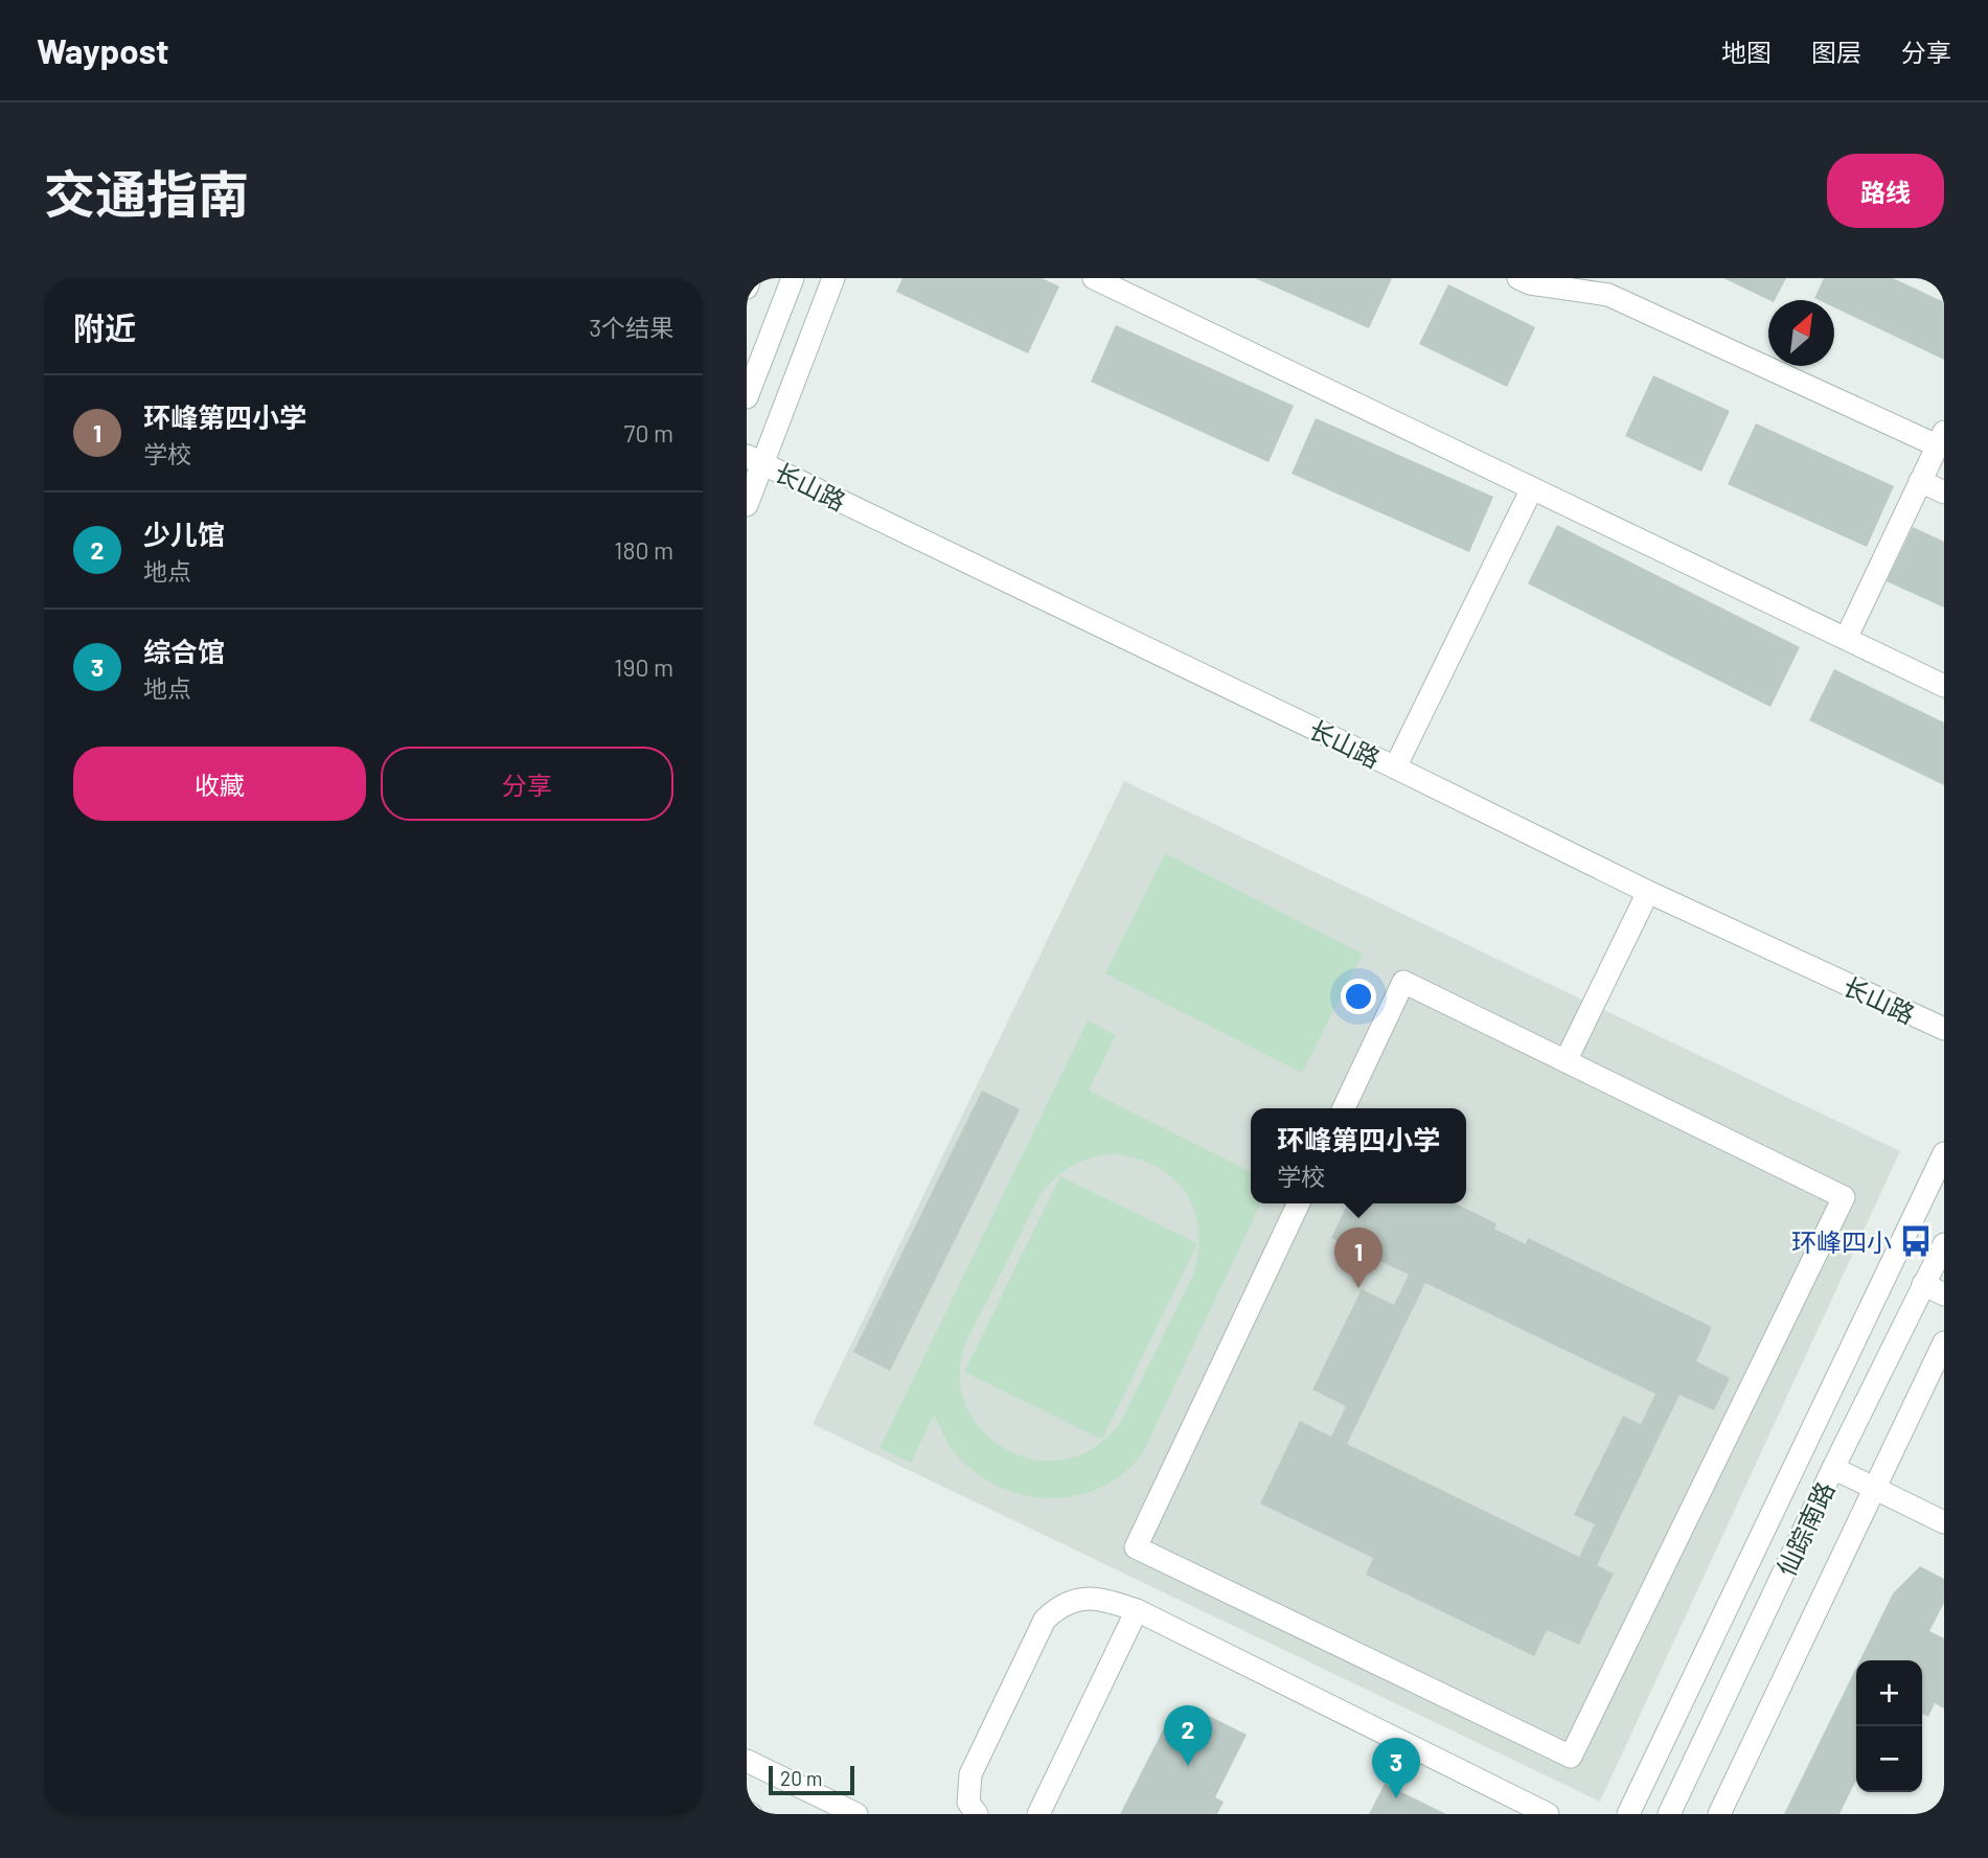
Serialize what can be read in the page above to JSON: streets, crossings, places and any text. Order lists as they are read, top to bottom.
{
  "streets": {
    "street": ["长山路", "仙踪南路"]
  },
  "places": {
    "bus stop": ["环峰四小"]
  },
  "scale_bar": "20 m",
  "north": "top right",
  "page": {
    "header": "Waypost",
    "nav": ["地图", "图层", "分享"],
    "title": "交通指南",
    "buttons": [
      "路线",
      ["收藏", "分享"]
    ],
    "heading": ["附近", "3个结果"],
    "list": [
      {
        "mark": "1",
        "name": "环峰第四小学",
        "note": "学校",
        "value": "70 m"
      },
      {
        "mark": "2",
        "name": "少儿馆",
        "note": "地点",
        "value": "180 m"
      },
      {
        "mark": "3",
        "name": "综合馆",
        "note": "地点",
        "value": "190 m"
      }
    ],
    "popup": ["环峰第四小学", "学校"],
    "pins": ["1", "2", "3"],
    "map_buttons": ["+", "−"],
    "scale": "20 m"
  }
}
